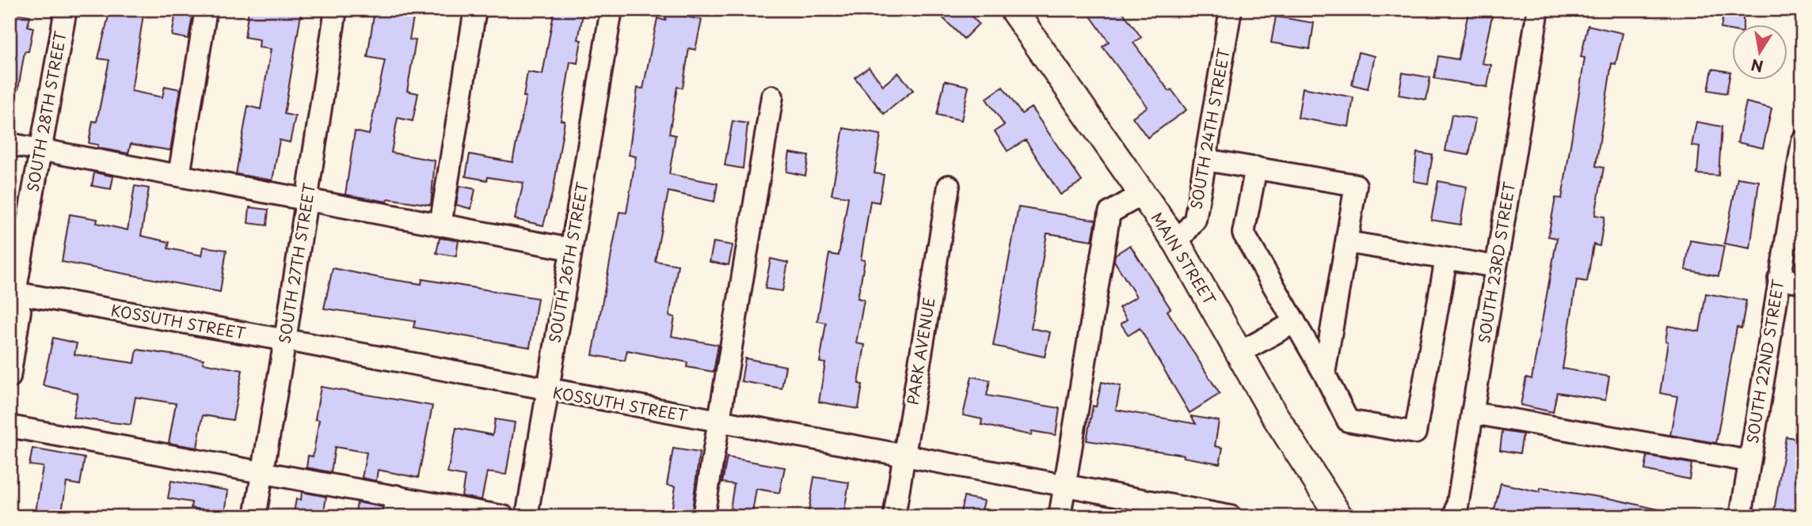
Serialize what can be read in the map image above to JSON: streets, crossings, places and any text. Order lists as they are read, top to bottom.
{
  "streets": {
    "main road": ["MAIN STREET"],
    "street": [
      "SOUTH 28TH STREET",
      "SOUTH 24TH STREET",
      "SOUTH 26TH STREET",
      "SOUTH 23RD STREET",
      "SOUTH 27TH STREET",
      "KOSSUTH STREET",
      "PARK AVENUE",
      "SOUTH 22ND STREET"
    ]
  },
  "crossings": [
    ["SOUTH 28TH STREET", "KOSSUTH STREET"],
    ["SOUTH 24TH STREET", "MAIN STREET"],
    ["SOUTH 26TH STREET", "KOSSUTH STREET"],
    ["SOUTH 27TH STREET", "KOSSUTH STREET"],
    ["KOSSUTH STREET", "PARK AVENUE"]
  ],
  "north": "bottom"
}
